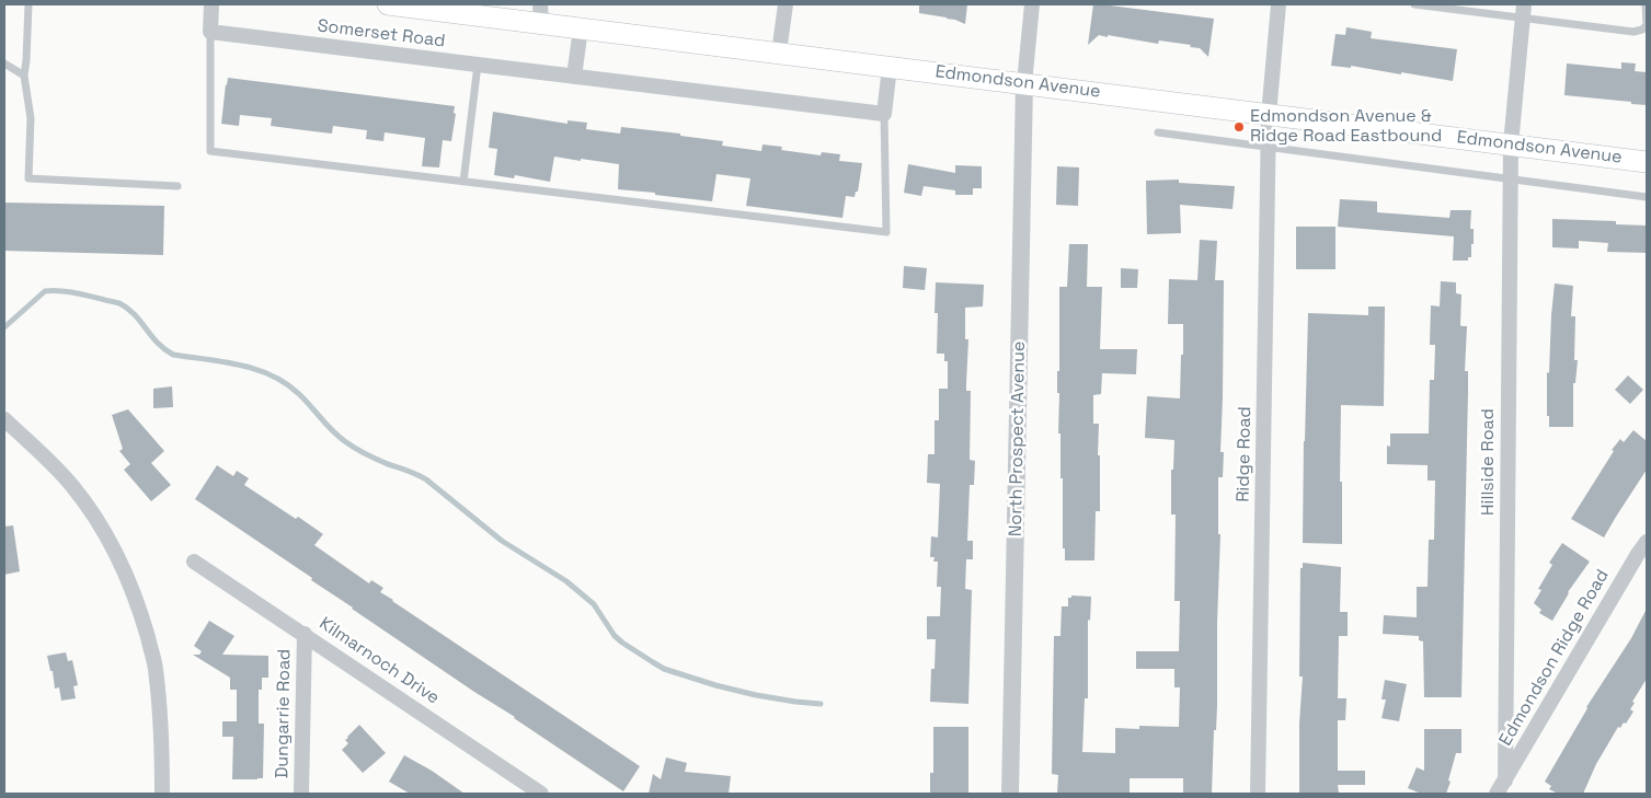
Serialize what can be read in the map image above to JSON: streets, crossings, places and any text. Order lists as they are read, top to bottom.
{
  "streets": {
    "main road": ["Edmondson Avenue"],
    "street": [
      "Somerset Road",
      "North Prospect Avenue",
      "Ridge Road",
      "Hillside Road",
      "Edmondson Ridge Road",
      "Kilmarnoch Drive",
      "Dungarrie Road"
    ]
  },
  "crossings": [
    ["Edmondson Avenue", "North Prospect Avenue"],
    ["Edmondson Avenue", "Ridge Road"],
    ["Edmondson Avenue", "Hillside Road"],
    ["Hillside Road", "Edmondson Ridge Road"],
    ["Kilmarnoch Drive", "Dungarrie Road"]
  ],
  "places": ["Edmondson Avenue & Ridge Road Eastbound"]
}
